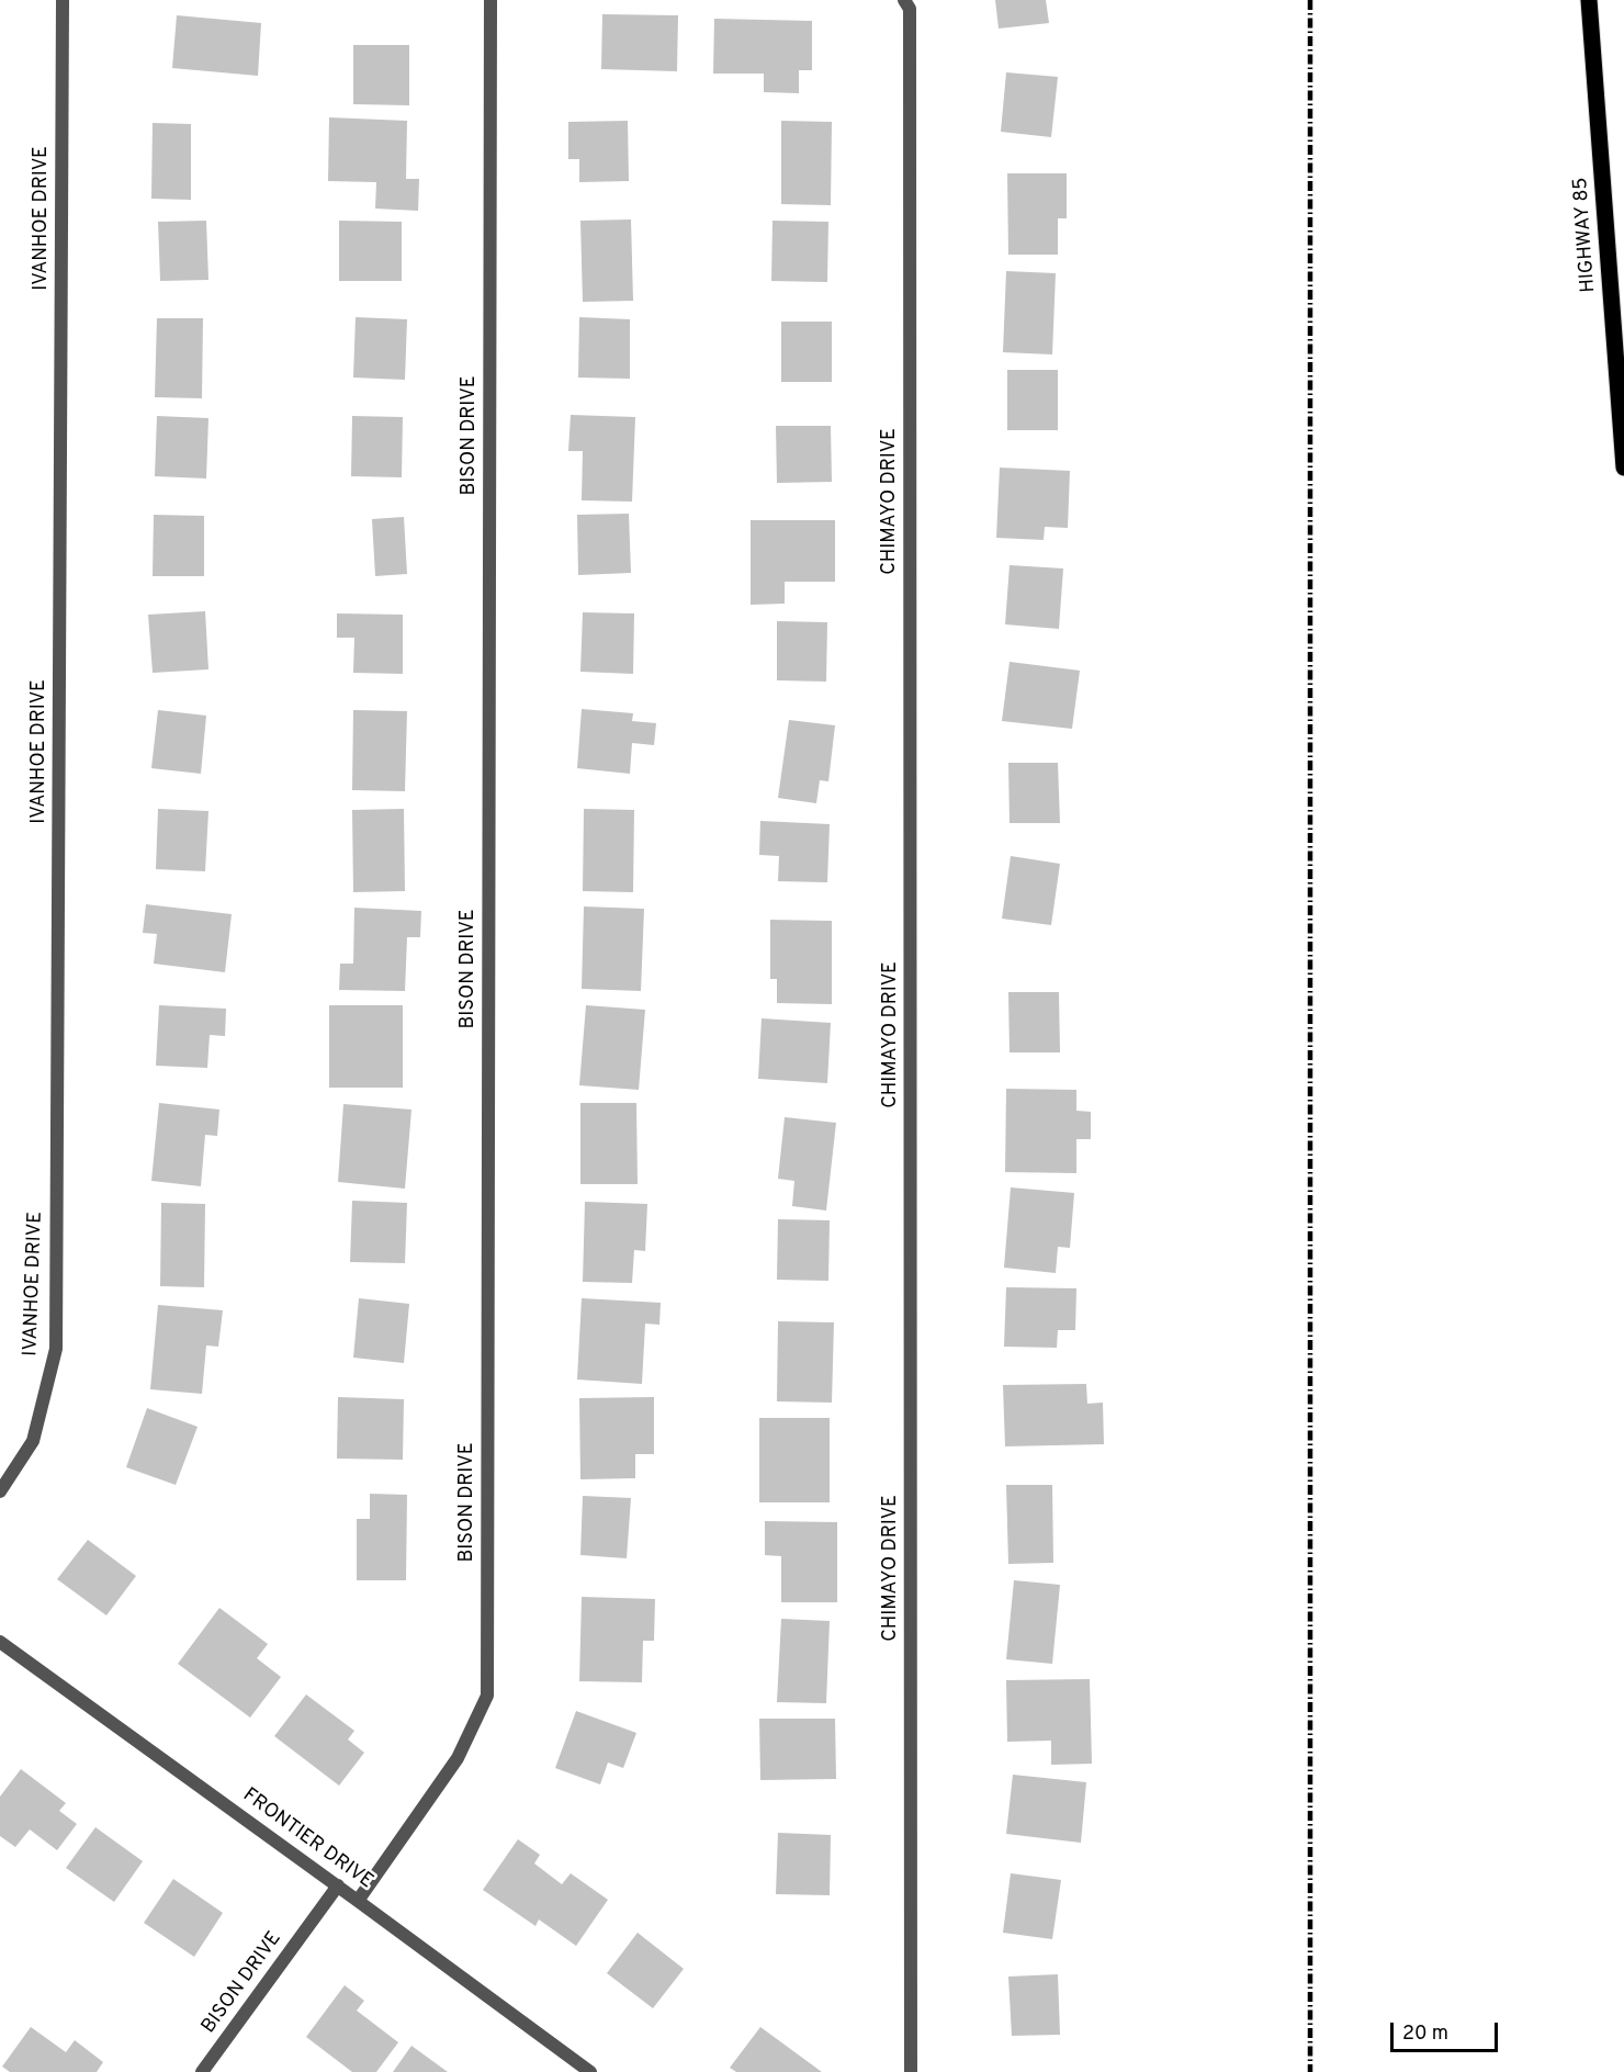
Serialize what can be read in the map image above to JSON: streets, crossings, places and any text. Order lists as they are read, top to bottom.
{
  "streets": {
    "main road": ["HIGHWAY 85"],
    "street": [
      "IVANHOE DRIVE",
      "BISON DRIVE",
      "CHIMAYO DRIVE",
      "FRONTIER DRIVE"
    ]
  },
  "crossings": [
    ["BISON DRIVE", "FRONTIER DRIVE"]
  ],
  "scale_bar": "20 m"
}
